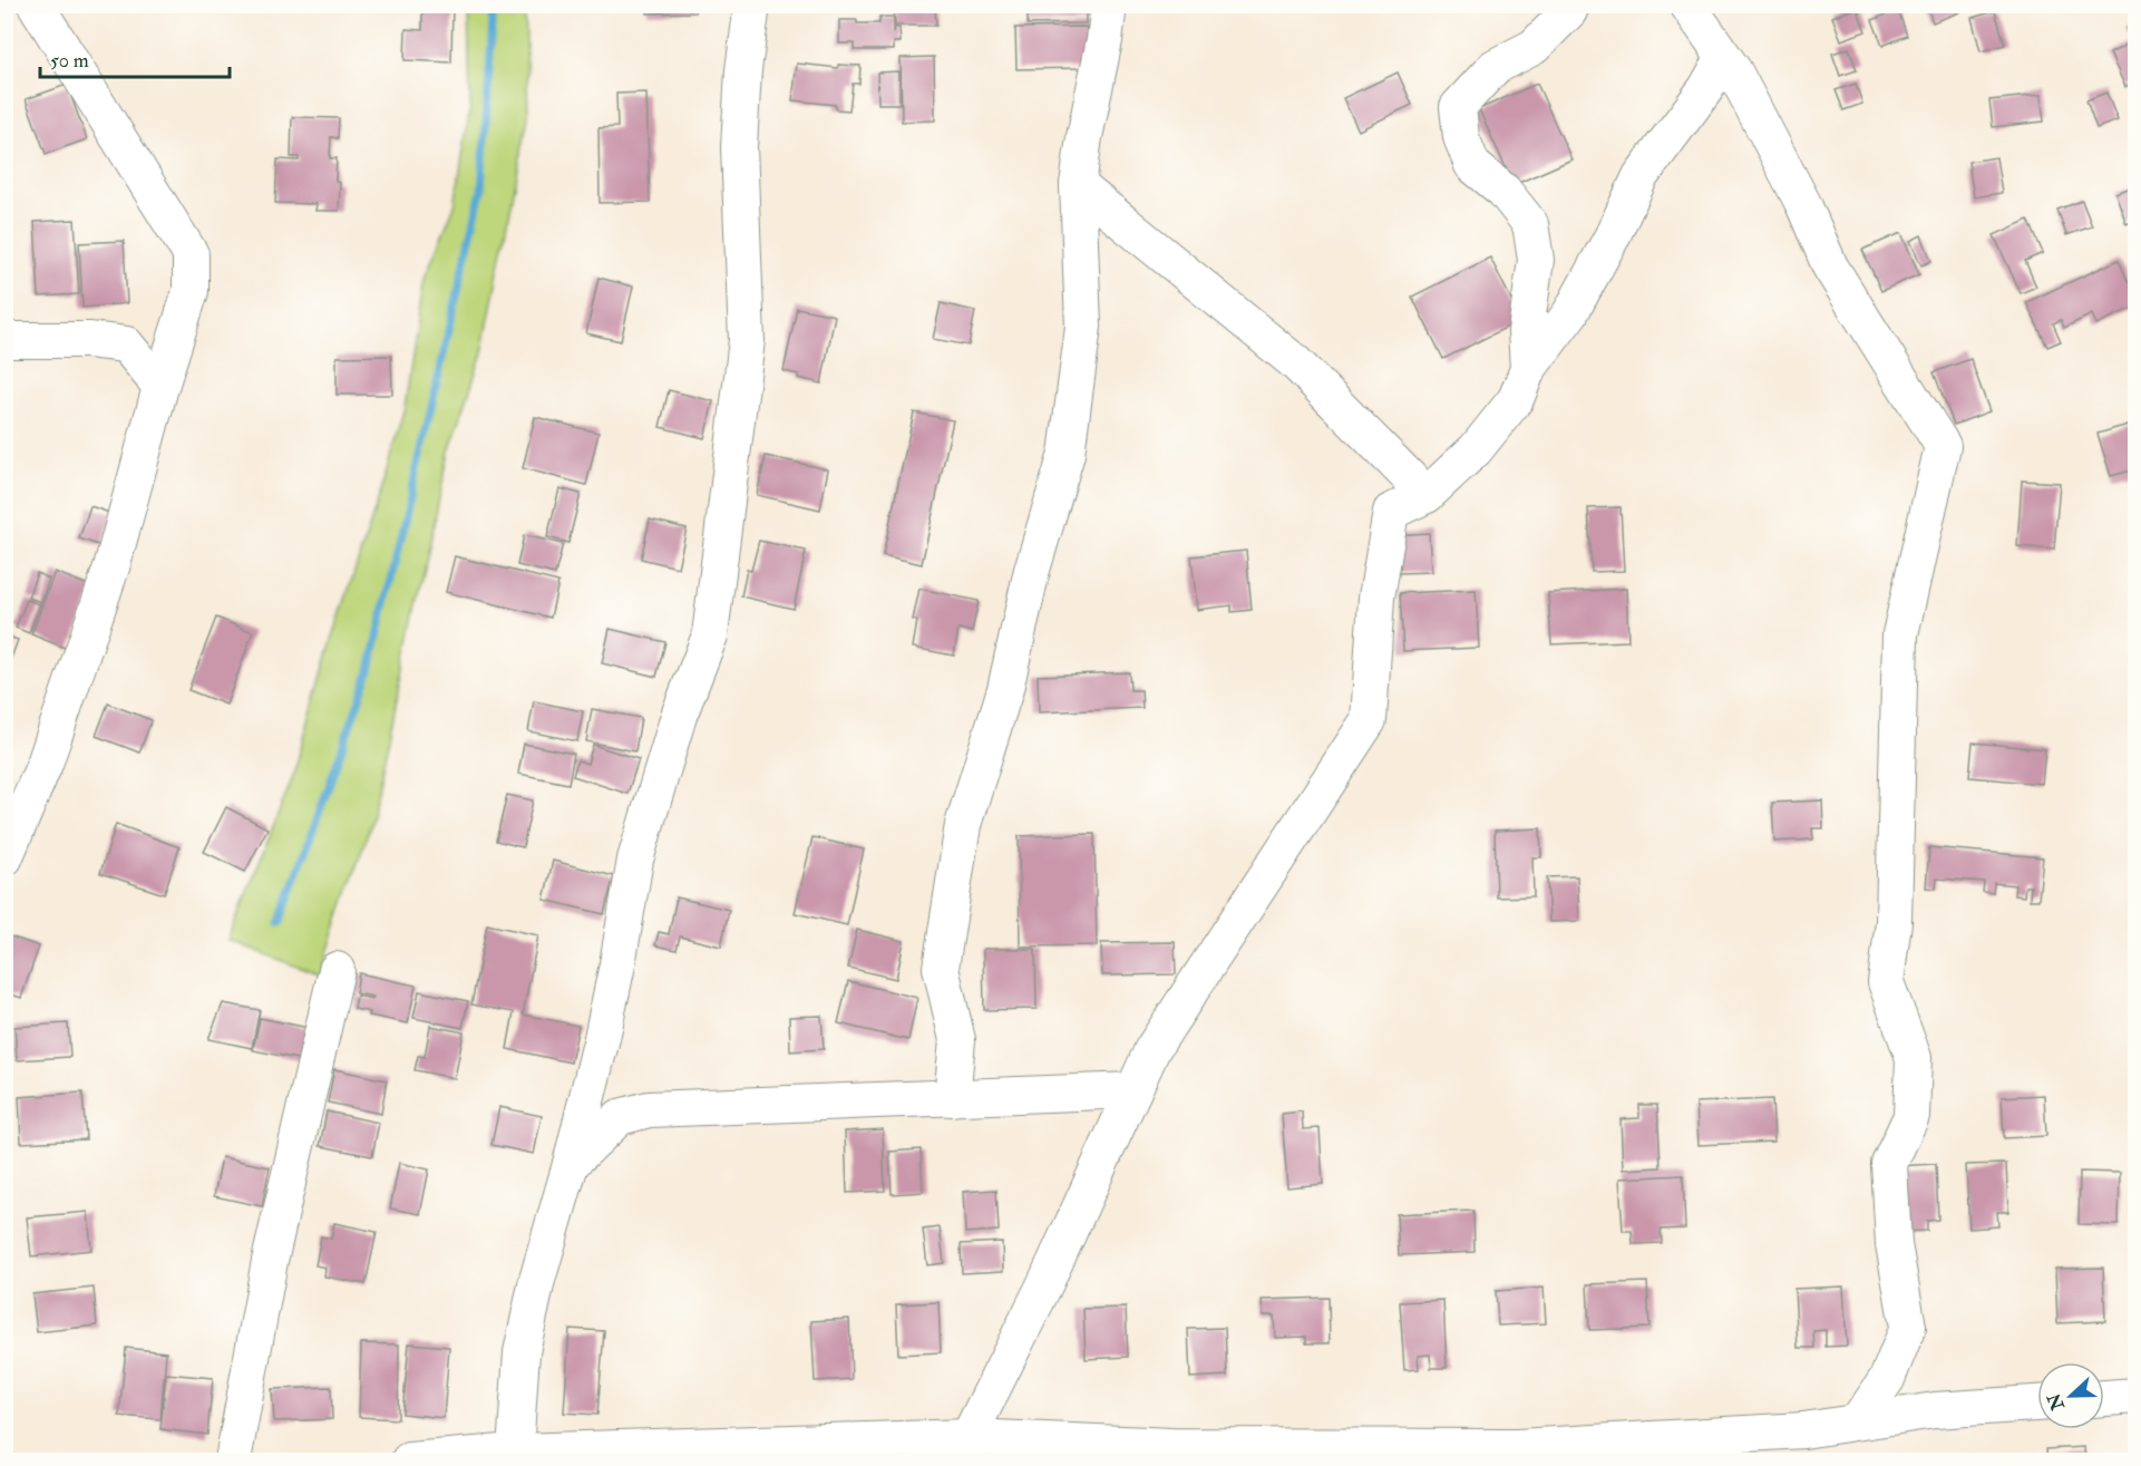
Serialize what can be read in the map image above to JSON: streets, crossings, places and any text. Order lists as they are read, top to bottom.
{
  "scale_bar": "50 m",
  "north": "left"
}
